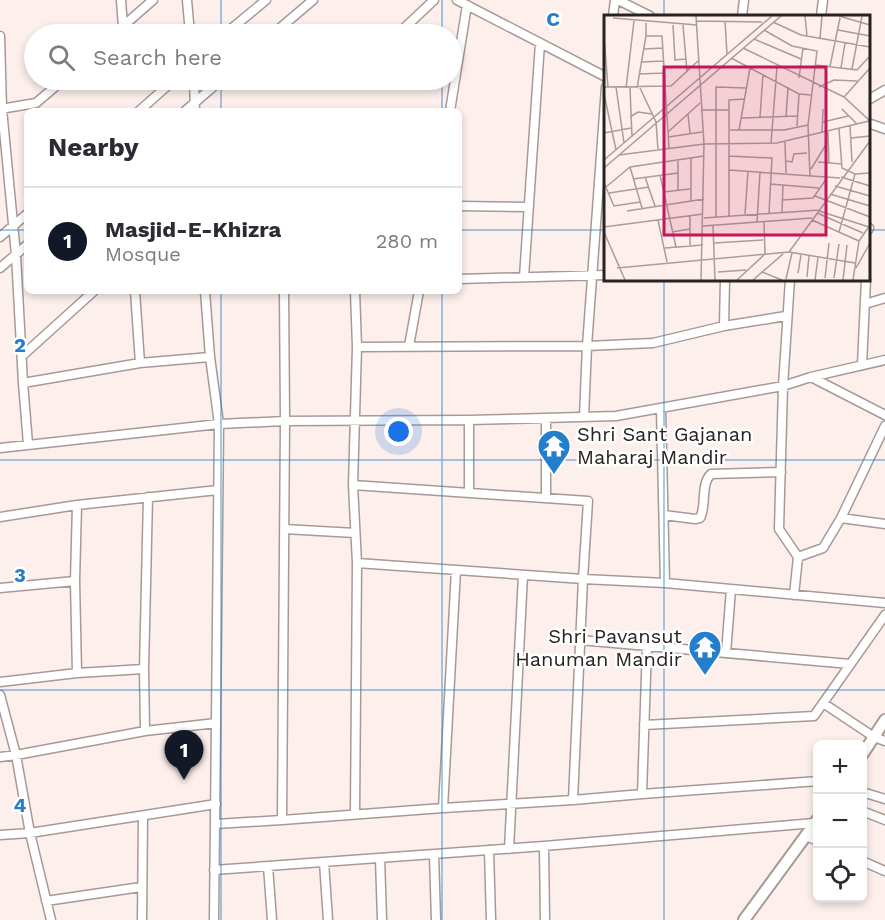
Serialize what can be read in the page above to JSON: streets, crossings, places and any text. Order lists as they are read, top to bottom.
{
  "places": {
    "temple": ["Shri Sant Gajanan Maharaj Mandir", "Shri Pavansut Hanuman Mandir"]
  },
  "page": {
    "search": "Search here",
    "heading": "Nearby",
    "list": [
      {
        "mark": "1",
        "name": "Masjid-E-Khizra",
        "note": "Mosque",
        "value": "280 m"
      }
    ],
    "pins": "1",
    "map_buttons": ["+", "−"]
  },
  "grid": {
    "columns": ["C"],
    "rows": ["2", "3", "4"]
  }
}
